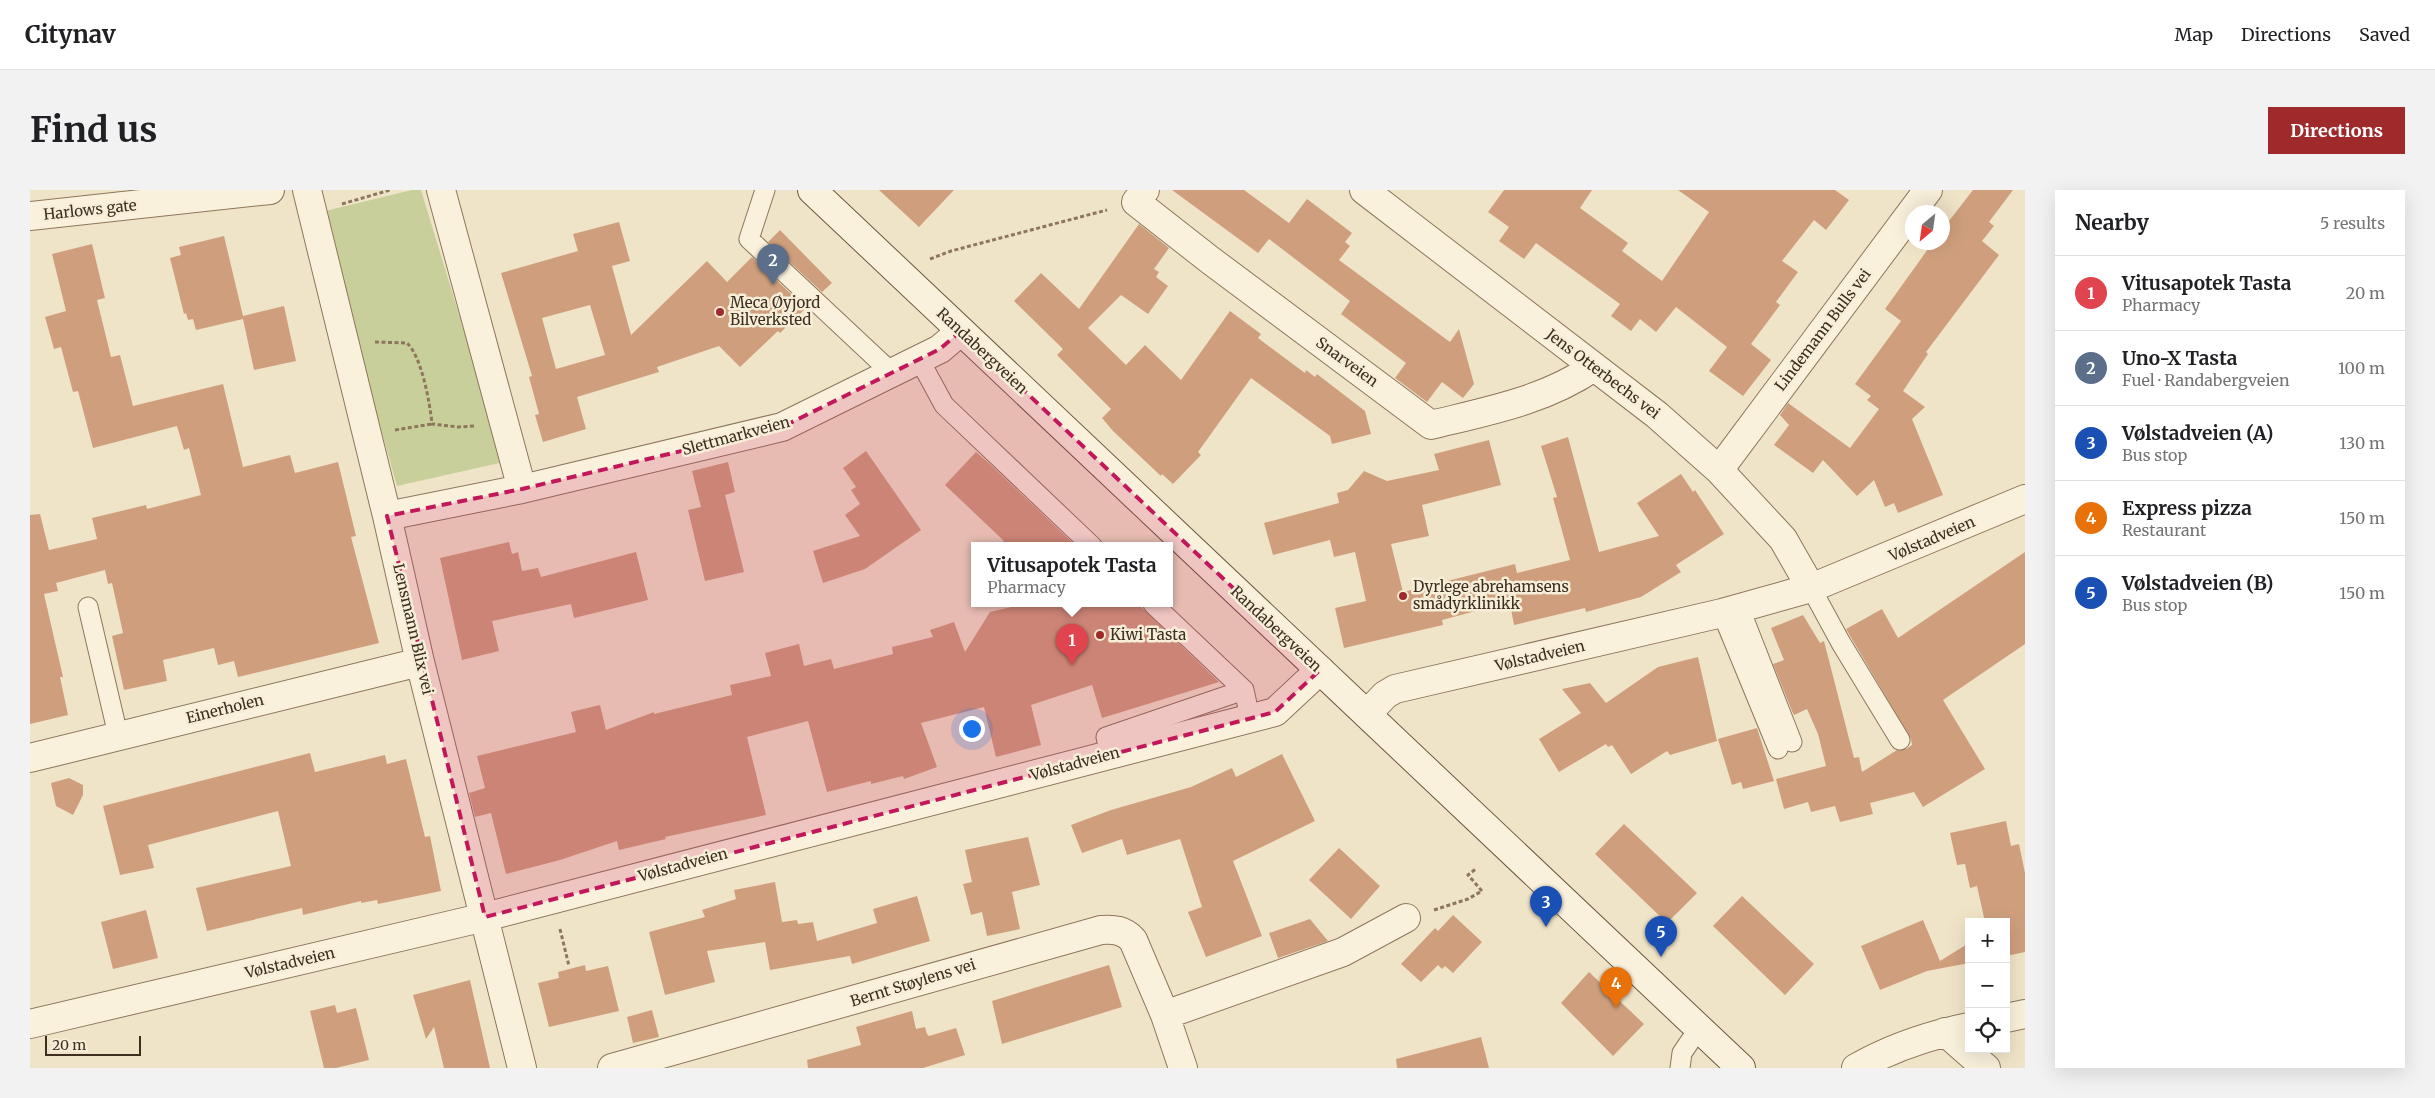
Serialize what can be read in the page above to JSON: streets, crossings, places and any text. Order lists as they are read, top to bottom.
{
  "streets": {
    "street": [
      "Harlows gate",
      "Lindemann Bulls vei",
      "Randabergveien",
      "Snarveien",
      "Jens Otterbechs vei",
      "Slettmarkveien",
      "Vølstadveien",
      "Lensmann Blix vei",
      "Einerholen",
      "Bernt Støylens vei"
    ]
  },
  "crossings": [
    ["Lindemann Bulls vei", "Jens Otterbechs vei"],
    ["Randabergveien", "Slettmarkveien"],
    ["Randabergveien", "Vølstadveien"],
    ["Snarveien", "Jens Otterbechs vei"],
    ["Jens Otterbechs vei", "Vølstadveien"],
    ["Slettmarkveien", "Lensmann Blix vei"],
    ["Vølstadveien", "Lensmann Blix vei"],
    ["Lensmann Blix vei", "Einerholen"]
  ],
  "places": ["Meca Øyjord Bilverksted", "Dyrlege abrehamsens smådyrklinikk", "Kiwi Tasta"],
  "scale_bar": "20 m",
  "north": "bottom left",
  "page": {
    "header": "Citynav",
    "nav": ["Map", "Directions", "Saved"],
    "buttons": "Directions",
    "title": "Find us",
    "heading": ["Nearby", "5 results"],
    "pins": [
      "2",
      "1",
      "3",
      "5",
      "4"
    ],
    "list": [
      {
        "mark": "1",
        "name": "Vitusapotek Tasta",
        "note": "Pharmacy",
        "value": "20 m"
      },
      {
        "mark": "2",
        "name": "Uno-X Tasta",
        "note": "Fuel · Randabergveien",
        "value": "100 m"
      },
      {
        "mark": "3",
        "name": "Vølstadveien (A)",
        "note": "Bus stop",
        "value": "130 m"
      },
      {
        "mark": "4",
        "name": "Express pizza",
        "note": "Restaurant",
        "value": "150 m"
      },
      {
        "mark": "5",
        "name": "Vølstadveien (B)",
        "note": "Bus stop",
        "value": "150 m"
      }
    ],
    "popup": ["Vitusapotek Tasta", "Pharmacy"],
    "map_buttons": ["+", "−"],
    "scale": "20 m"
  }
}
